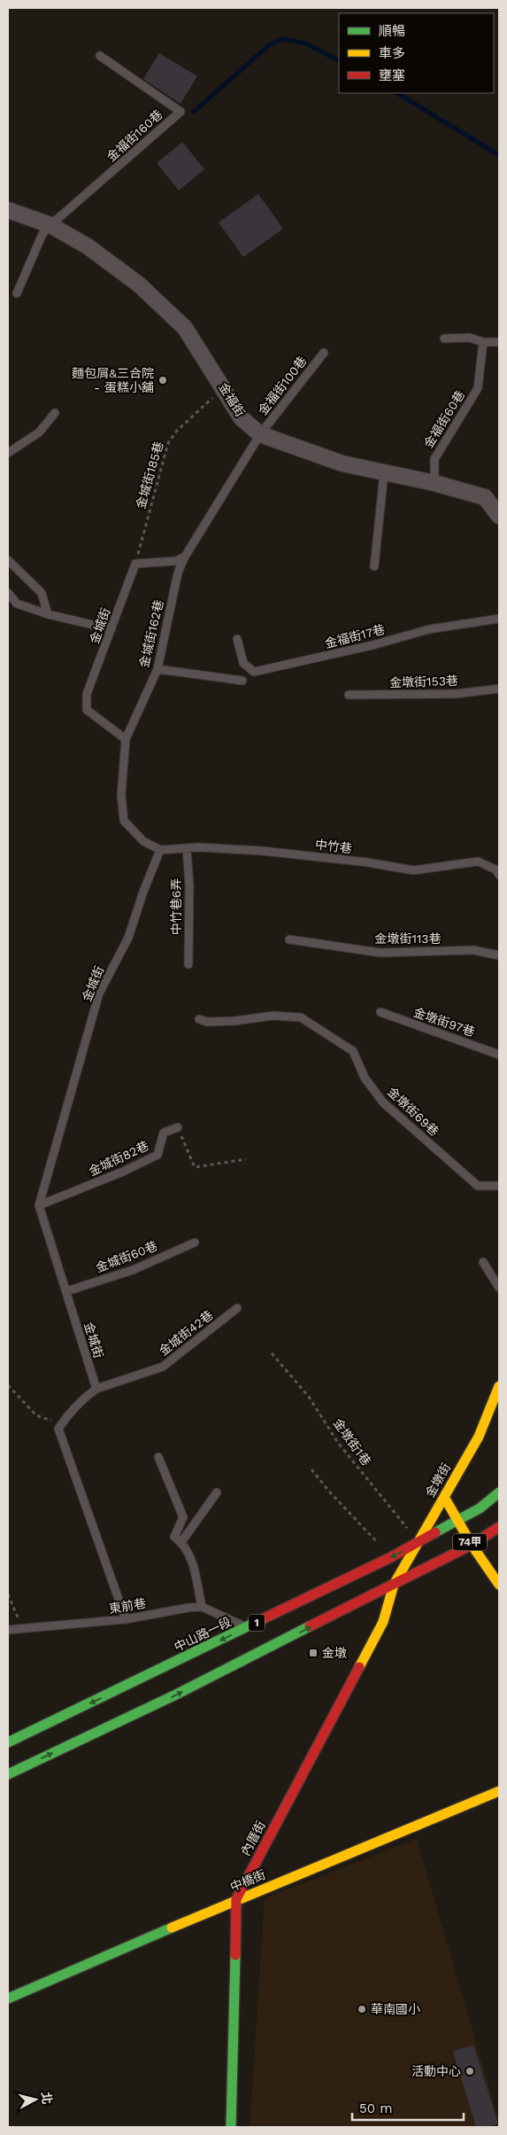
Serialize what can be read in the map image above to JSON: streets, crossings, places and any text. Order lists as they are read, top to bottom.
{
  "streets": {
    "street": [
      "金福街",
      "金墩街",
      "74甲",
      "1",
      "中山路一段",
      "內厝街",
      "中橋街"
    ],
    "lane": [
      "金福街160巷",
      "金福街100巷",
      "金福街60巷",
      "金城街",
      "金城街162巷",
      "金福街17巷",
      "金墩街153巷",
      "中竹巷",
      "中竹巷6弄",
      "金墩街113巷",
      "金墩街97巷",
      "金墩街69巷",
      "金城街82巷",
      "金城街60巷",
      "金城街42巷",
      "東前巷"
    ],
    "path": ["金城街185巷", "金墩街1巷"]
  },
  "crossings": [
    ["金福街160巷", "金福街"],
    ["金福街100巷", "金福街"],
    ["金福街", "金福街60巷"],
    ["金福街", "金城街185巷"],
    ["金城街185巷", "金城街"],
    ["金城街", "金城街162巷"],
    ["金城街", "中竹巷"],
    ["金城街", "金城街82巷"],
    ["金城街", "金城街60巷"],
    ["金城街", "金城街42巷"],
    ["中竹巷", "中竹巷6弄"],
    ["金墩街1巷", "金墩街"],
    ["金墩街1巷", "中山路一段"],
    ["金墩街", "74甲"],
    ["金墩街", "1"],
    ["金墩街", "中山路一段"],
    ["金墩街", "內厝街"],
    ["74甲", "1"],
    ["74甲", "中山路一段"],
    ["1", "內厝街"],
    ["內厝街", "中橋街"]
  ],
  "places": {
    "other": ["麵包屑&三合院 - 蛋糕小舖", "華南國小", "活動中心"],
    "transit": ["金墩"]
  },
  "legend": ["順暢", "車多", "壅塞"],
  "scale_bar": "50 m",
  "north": "right"
}
